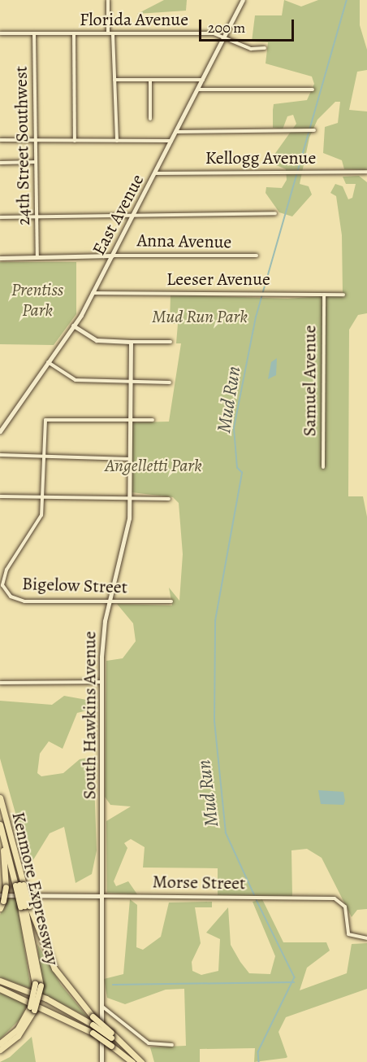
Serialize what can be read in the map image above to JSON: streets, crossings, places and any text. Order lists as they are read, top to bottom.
{
  "streets": {
    "highway": ["Kenmore Expressway"],
    "street": [
      "Florida Avenue",
      "24th Street Southwest",
      "Kellogg Avenue",
      "East Avenue",
      "Anna Avenue",
      "Leeser Avenue",
      "Samuel Avenue",
      "Bigelow Street",
      "South Hawkins Avenue",
      "Morse Street"
    ]
  },
  "crossings": [
    ["Florida Avenue", "24th Street Southwest"],
    ["Florida Avenue", "East Avenue"],
    ["Kellogg Avenue", "East Avenue"],
    ["East Avenue", "Anna Avenue"],
    ["East Avenue", "Leeser Avenue"],
    ["Leeser Avenue", "Samuel Avenue"],
    ["Bigelow Street", "South Hawkins Avenue"],
    ["South Hawkins Avenue", "Morse Street"]
  ],
  "water": ["Mud Run"],
  "parks": ["Prentiss Park", "Mud Run Park", "Angelletti Park"],
  "scale_bar": "200 m"
}
